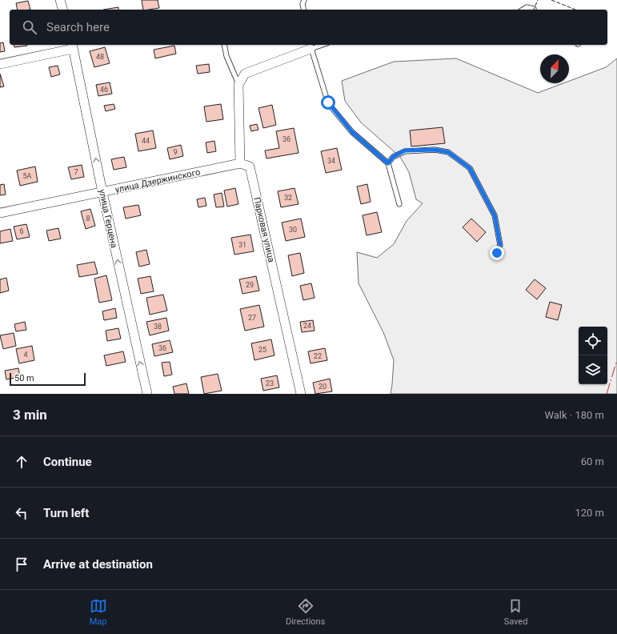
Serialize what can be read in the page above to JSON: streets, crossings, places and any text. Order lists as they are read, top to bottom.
{
  "streets": {
    "street": ["улица Дзержинского", "улица Герцена", "Парковая улица"]
  },
  "crossings": [
    ["улица Дзержинского", "улица Герцена"],
    ["улица Дзержинского", "Парковая улица"]
  ],
  "one_way": ["улица Герцена"],
  "house_numbers": [
    "48",
    "46",
    "36",
    "44",
    "9",
    "34",
    "7",
    "5А",
    "32",
    "8",
    "30",
    "6",
    "31",
    "29",
    "27",
    "24",
    "38",
    "36",
    "25",
    "4",
    "22",
    "23",
    "20"
  ],
  "scale_bar": "50 m",
  "north": "top right",
  "page": {
    "search": "Search here",
    "scale": "50 m",
    "heading": ["3 min", "Walk · 180 m"],
    "list": [
      ["Continue", "60 m"],
      ["Turn left", "120 m"],
      "Arrive at destination"
    ],
    "nav": ["Map", "Directions", "Saved"]
  }
}
